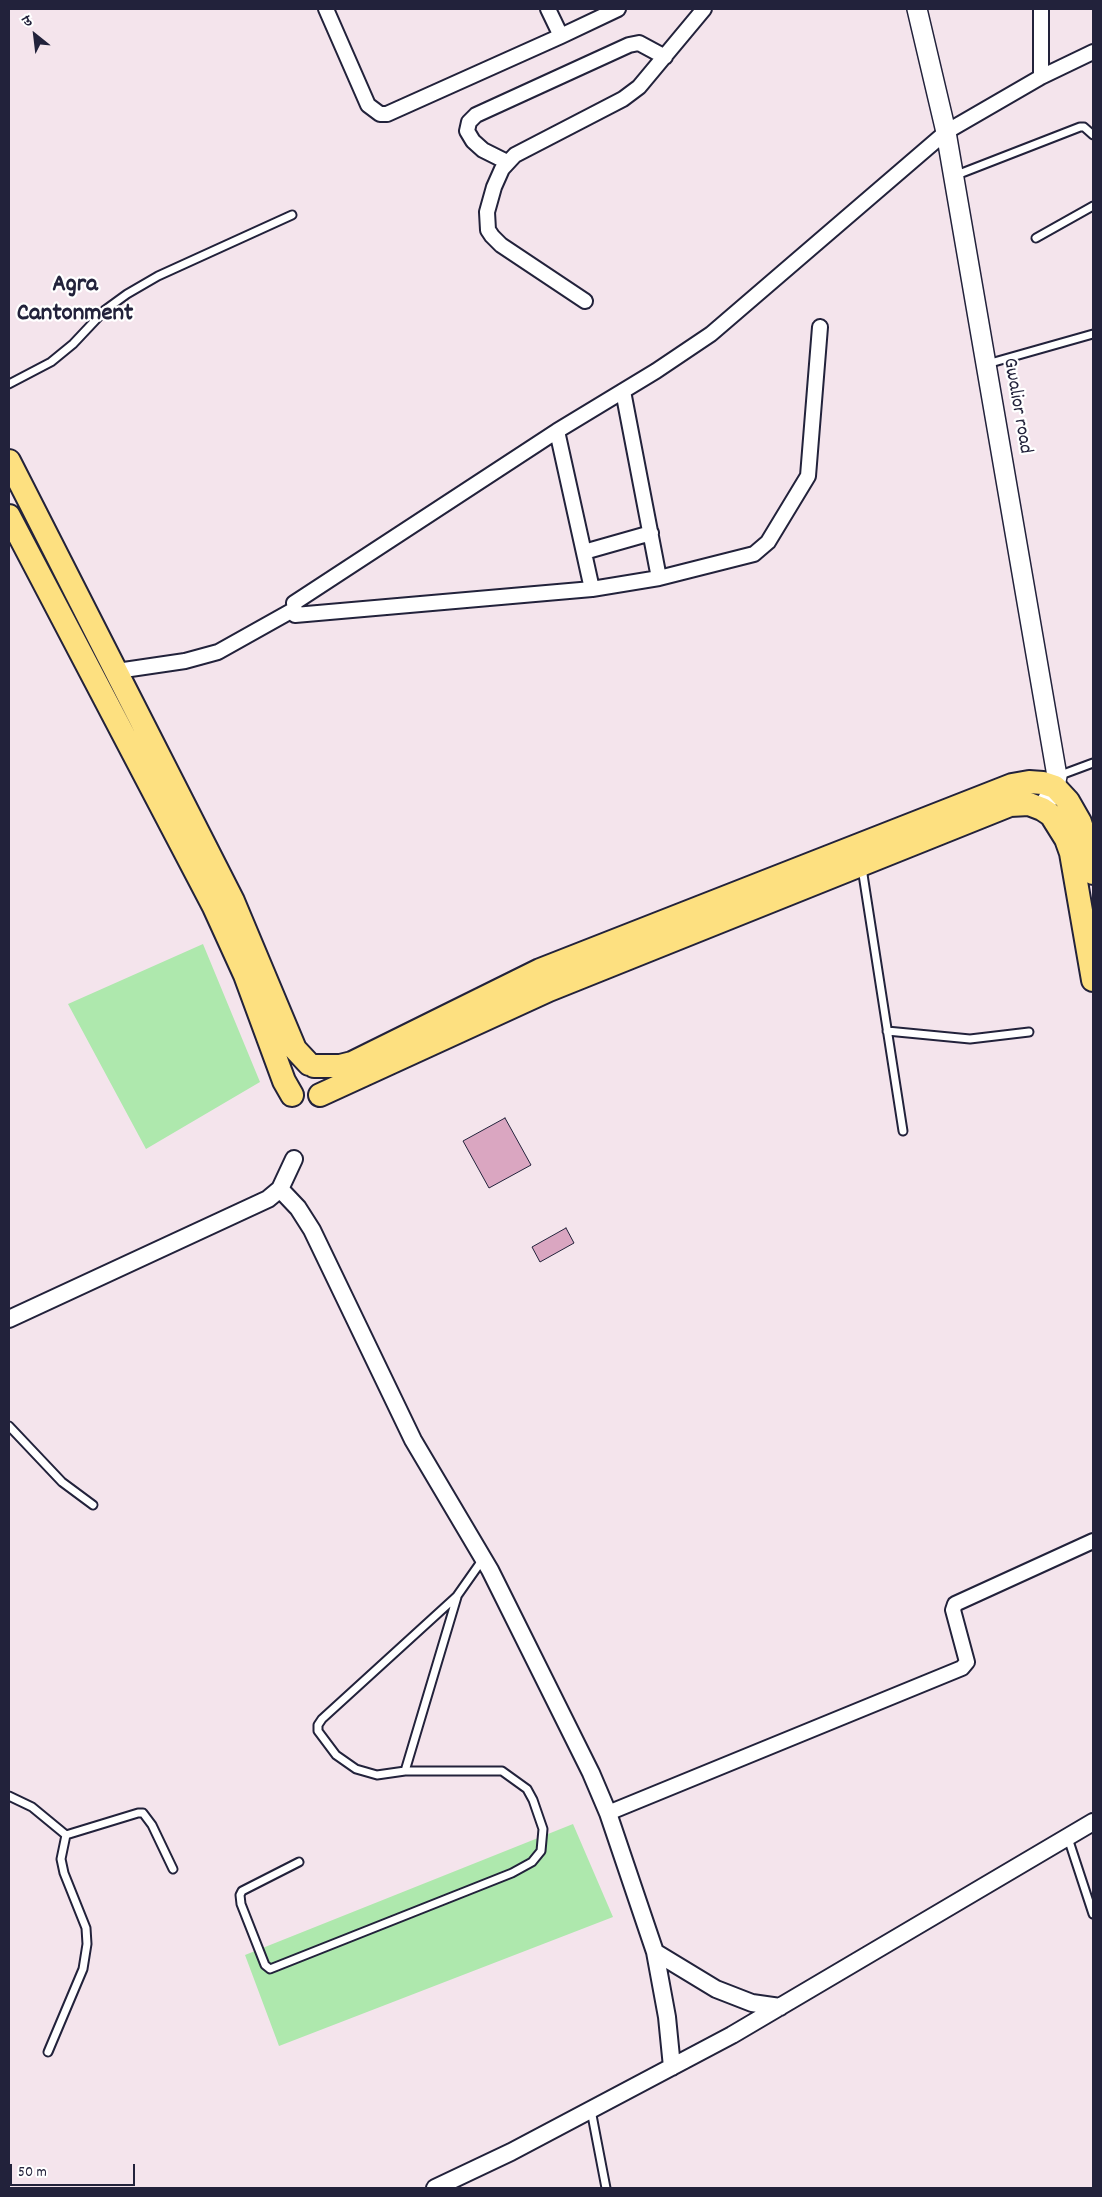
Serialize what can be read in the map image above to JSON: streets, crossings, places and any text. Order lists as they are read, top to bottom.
{
  "streets": {
    "main road": ["Gwalior road"]
  },
  "districts": ["Agra Cantonment"],
  "scale_bar": "50 m",
  "north": "top left"
}
